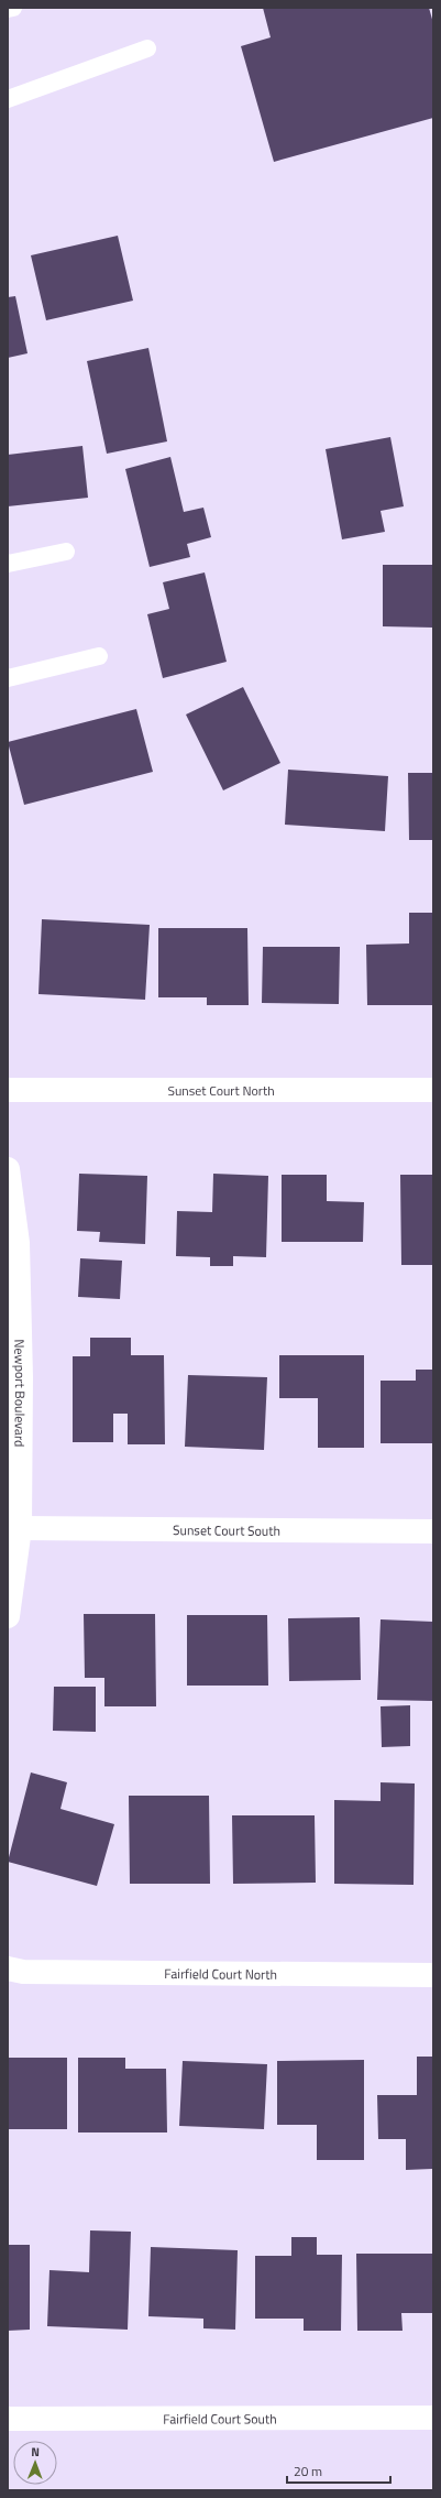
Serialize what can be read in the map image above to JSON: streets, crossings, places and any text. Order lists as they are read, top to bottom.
{
  "streets": {
    "street": [
      "Sunset Court North",
      "Newport Boulevard",
      "Sunset Court South",
      "Fairfield Court North",
      "Fairfield Court South"
    ]
  },
  "crossings": [
    ["Newport Boulevard", "Sunset Court South"]
  ],
  "scale_bar": "20 m",
  "north": "top"
}
